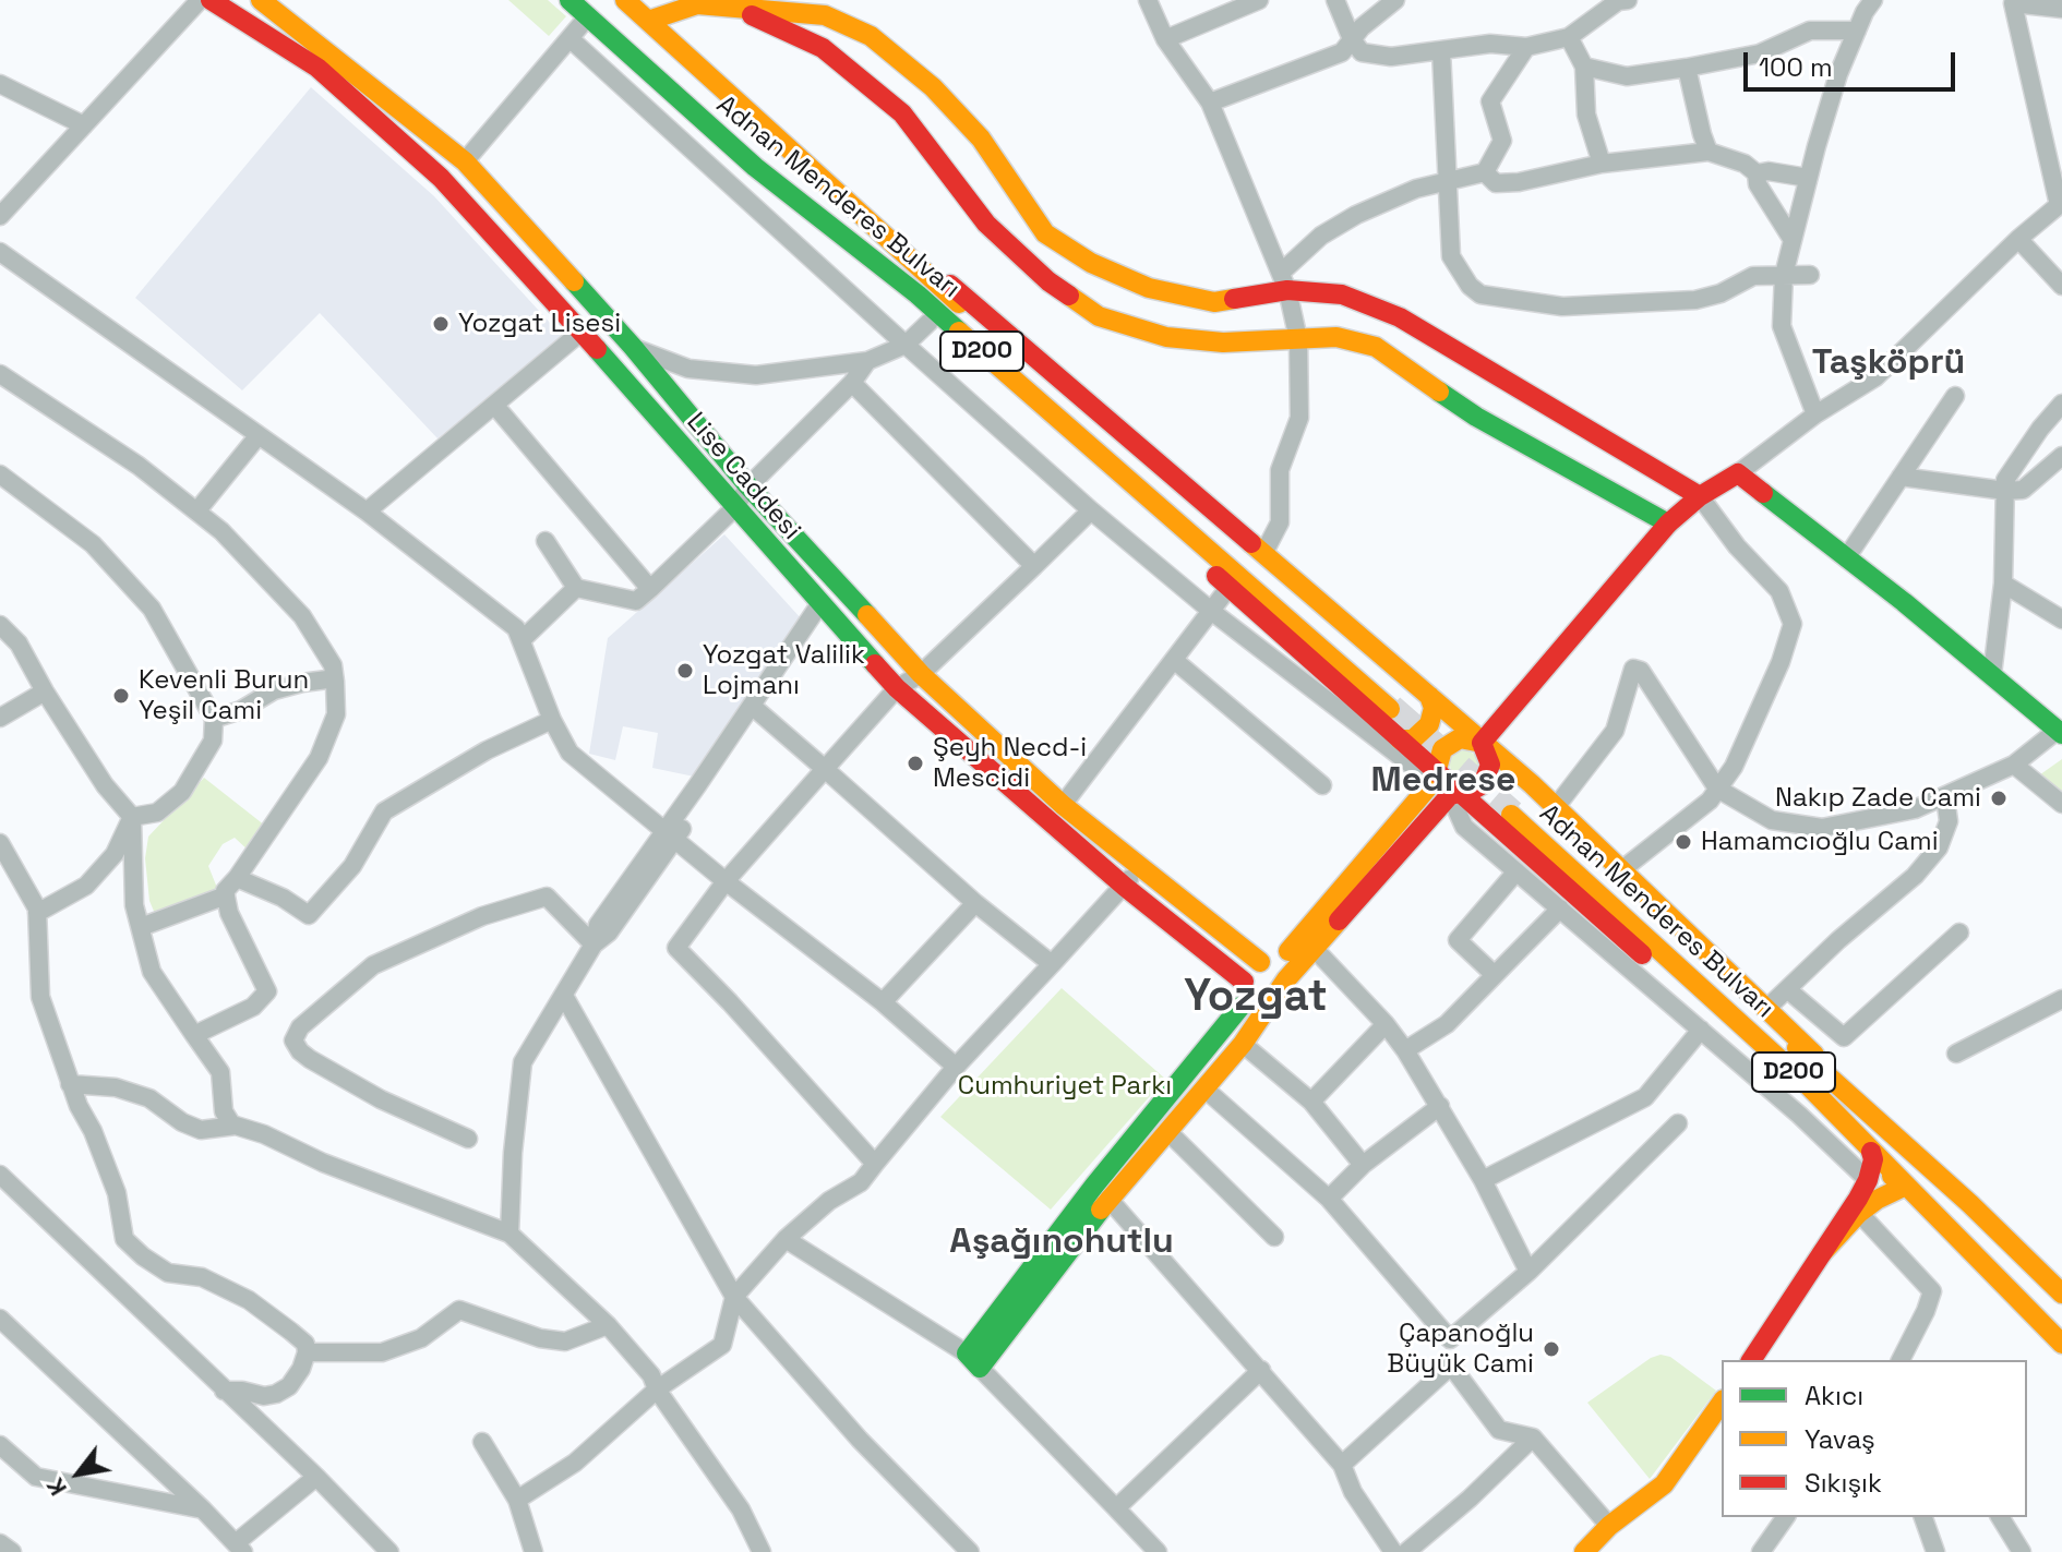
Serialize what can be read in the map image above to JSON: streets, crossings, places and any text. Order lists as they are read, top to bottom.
{
  "streets": {
    "main road": ["Adnan Menderes Bulvarı", "D200", "Lise Caddesi"]
  },
  "districts": [
    "Taşköprü",
    "Medrese",
    "Yozgat",
    "Aşağınohutlu"
  ],
  "parks": ["Cumhuriyet Parkı"],
  "places": [
    "Yozgat Lisesi",
    "Yozgat Valilik Lojmanı",
    "Kevenli Burun Yeşil Cami",
    "Şeyh Necd-i Mescidi",
    "Nakıp Zade Cami",
    "Hamamcıoğlu Cami",
    "Çapanoğlu Büyük Cami"
  ],
  "legend": ["Akıcı", "Yavaş", "Sıkışık"],
  "scale_bar": "100 m",
  "north": "bottom left"
}
